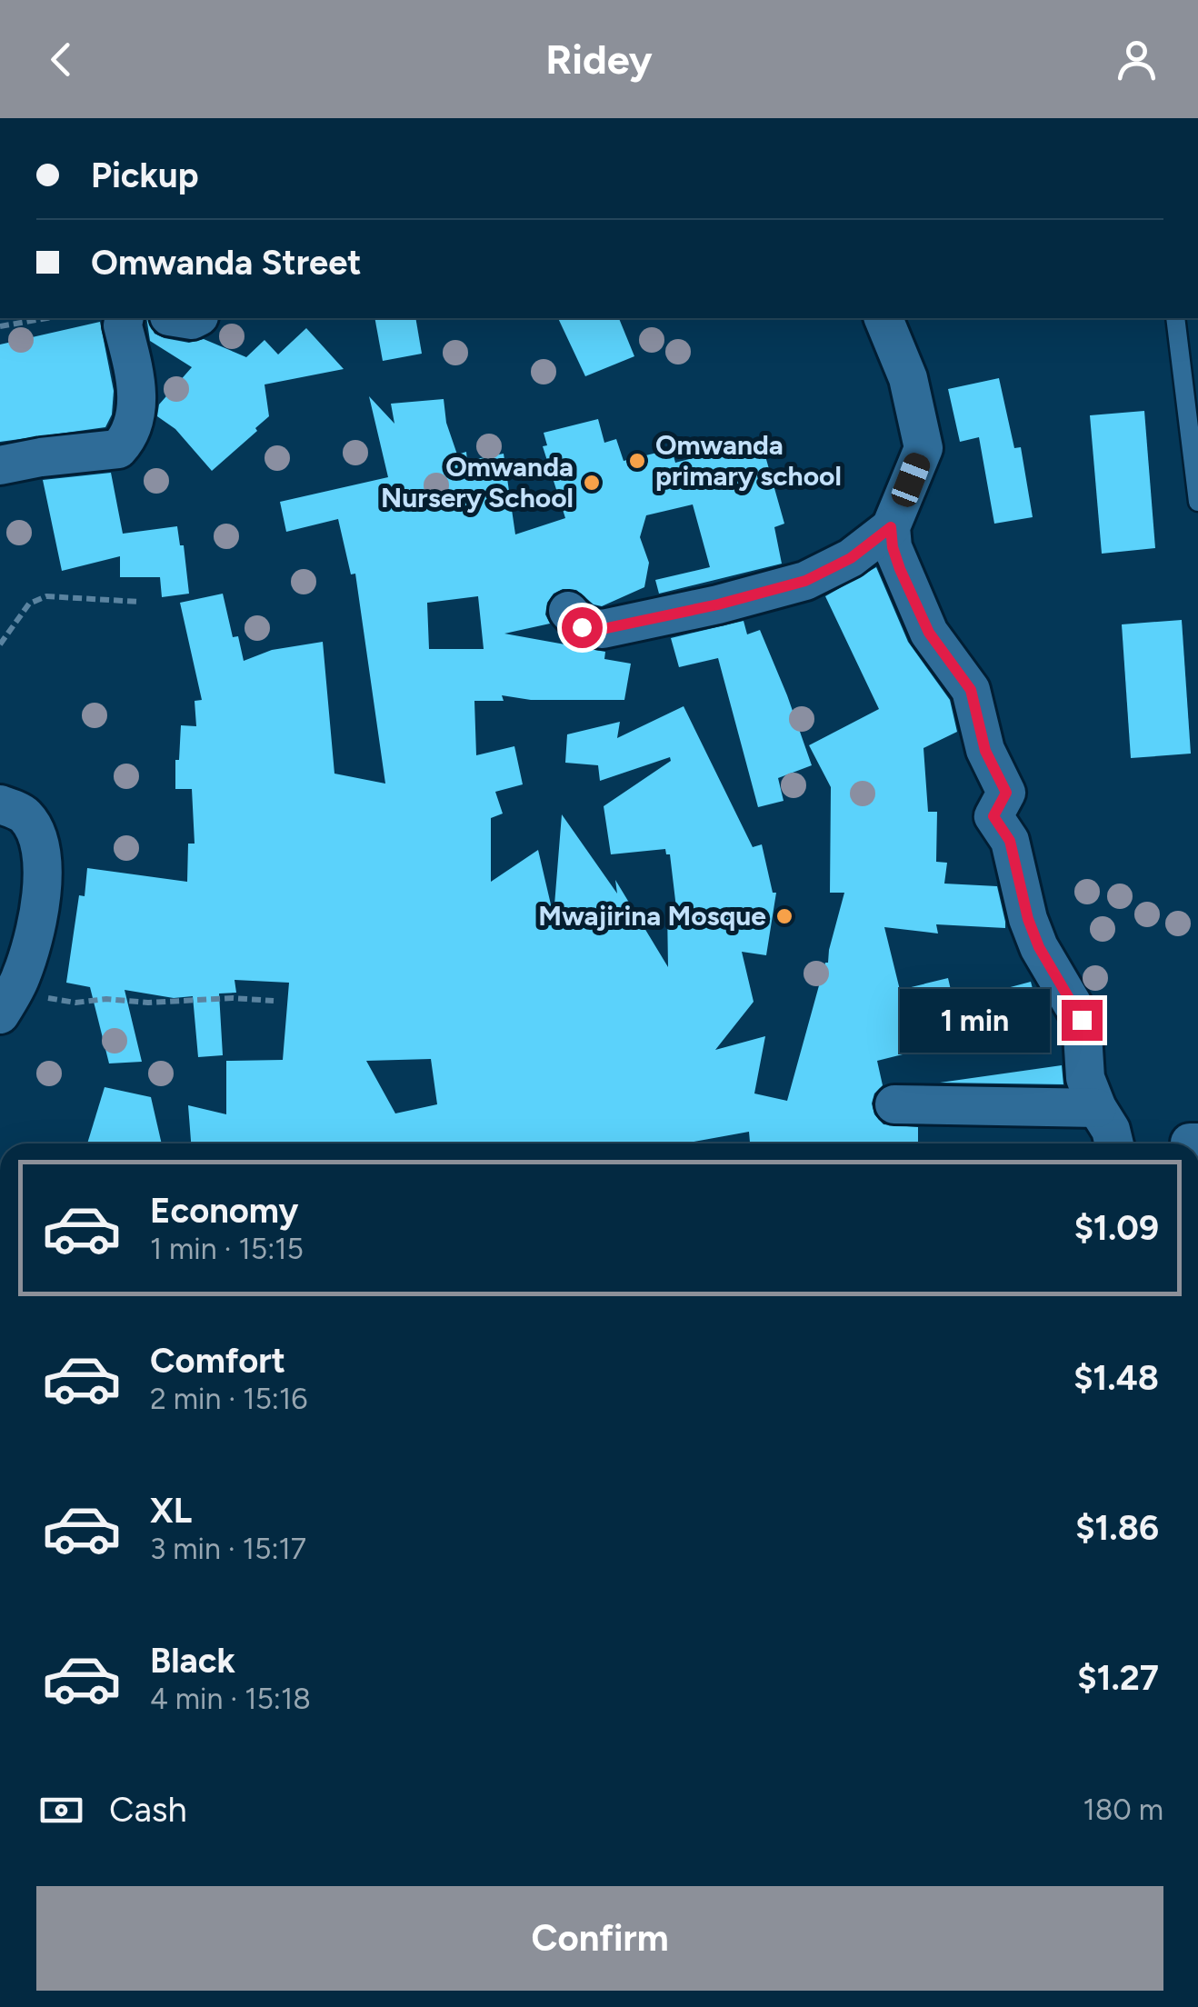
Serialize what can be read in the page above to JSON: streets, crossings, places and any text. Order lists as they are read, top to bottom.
{
  "places": ["Omwanda primary school", "Omwanda Nursery School", "Mwajirina Mosque"],
  "page": {
    "header": "Ridey",
    "banner": ["Pickup", "Omwanda Street"],
    "bubble": "1 min",
    "list": [
      {
        "name": "Economy",
        "note": "1 min · 15:15",
        "value": "$1.09"
      },
      {
        "name": "Comfort",
        "note": "2 min · 15:16",
        "value": "$1.48"
      },
      {
        "name": "XL",
        "note": "3 min · 15:17",
        "value": "$1.86"
      },
      {
        "name": "Black",
        "note": "4 min · 15:18",
        "value": "$1.27"
      }
    ],
    "pay": ["Cash", "180 m"],
    "buttons": "Confirm"
  }
}
